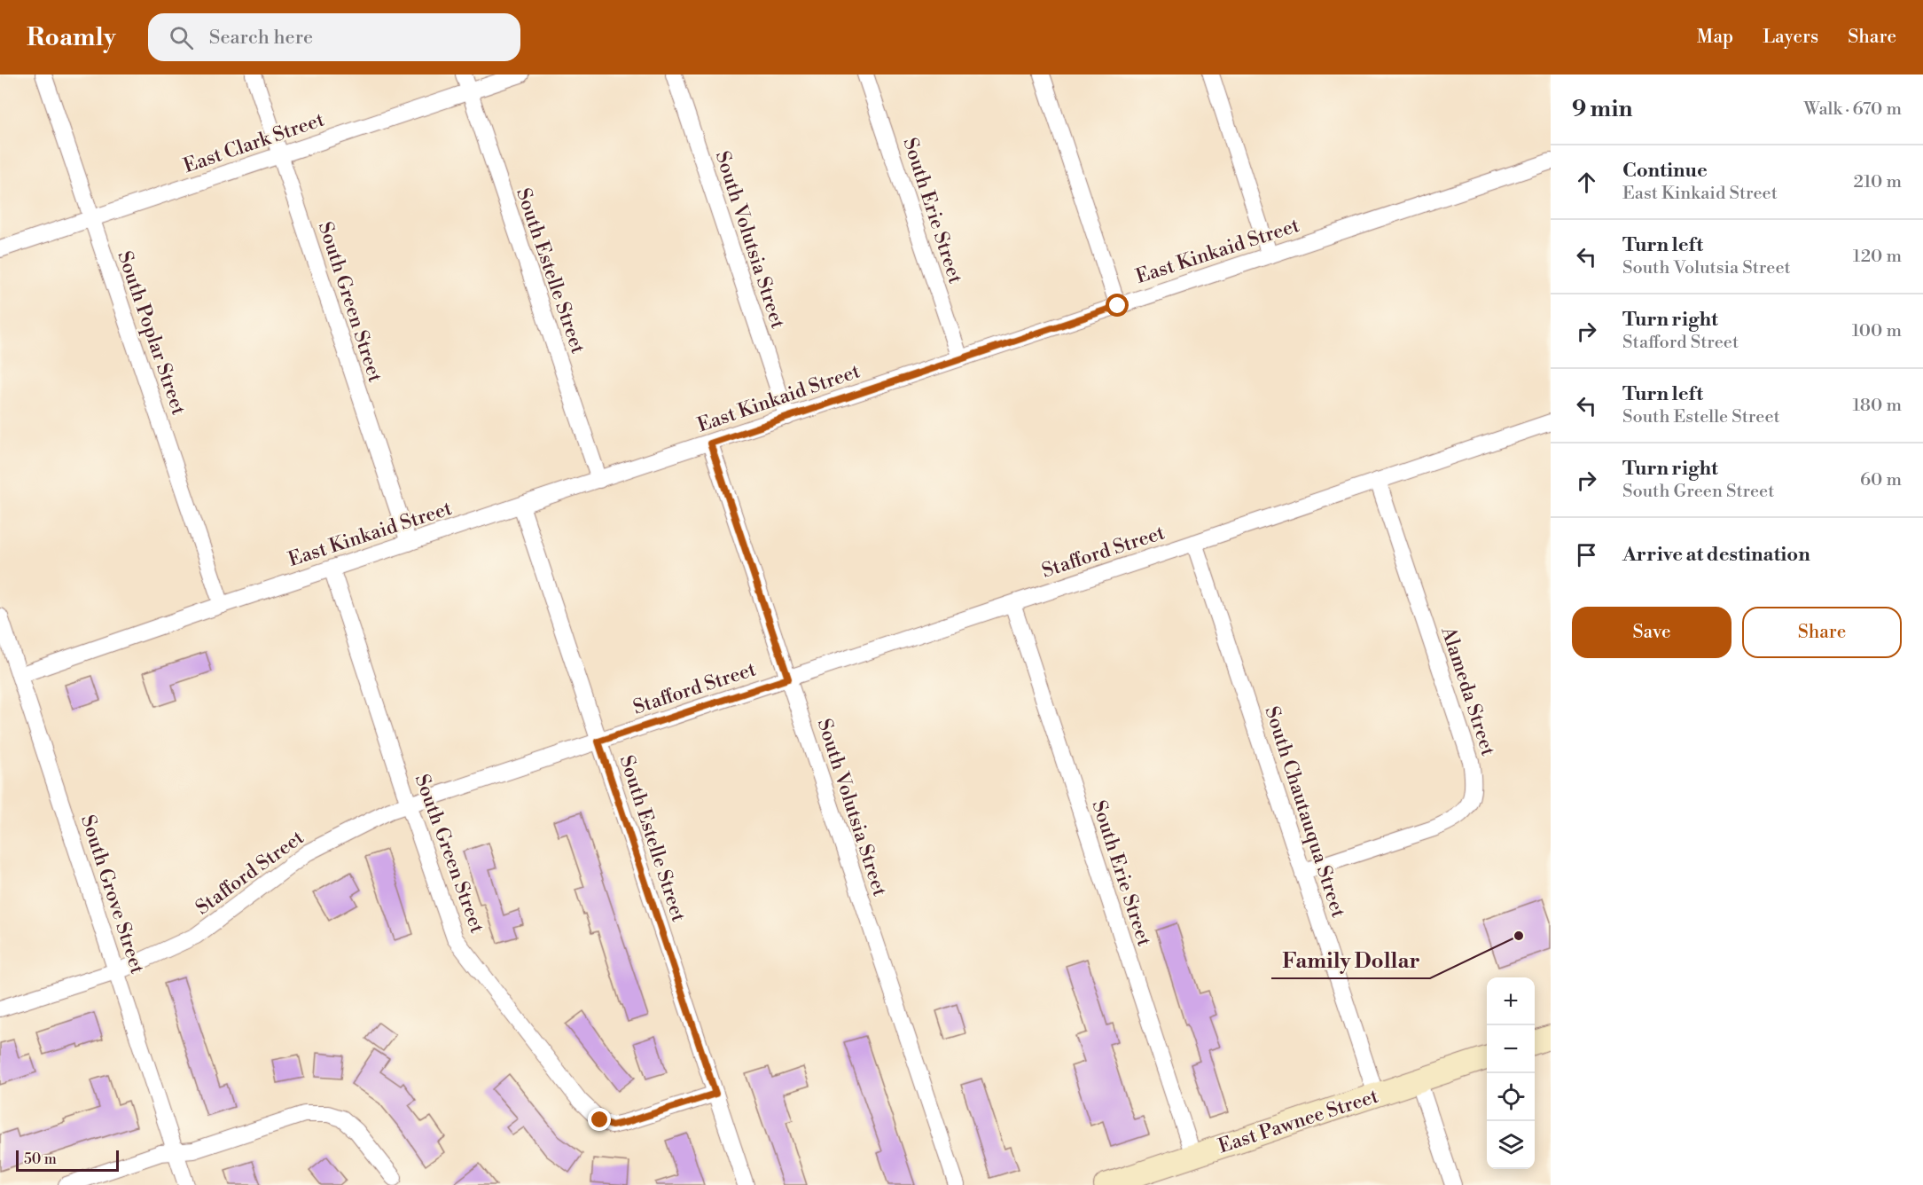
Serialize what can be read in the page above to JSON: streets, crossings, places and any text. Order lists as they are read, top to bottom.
{
  "streets": {
    "main road": ["East Pawnee Street"],
    "street": [
      "East Clark Street",
      "South Erie Street",
      "South Volutsia Street",
      "East Kinkaid Street",
      "South Estelle Street",
      "South Green Street",
      "South Poplar Street",
      "Stafford Street",
      "Alameda Street",
      "South Chautauqua Street",
      "South Grove Street"
    ]
  },
  "crossings": [
    ["East Clark Street", "South Estelle Street"],
    ["East Clark Street", "South Green Street"],
    ["East Clark Street", "South Poplar Street"],
    ["South Erie Street", "East Kinkaid Street"],
    ["South Erie Street", "Stafford Street"],
    ["South Erie Street", "East Pawnee Street"],
    ["South Volutsia Street", "East Kinkaid Street"],
    ["South Volutsia Street", "Stafford Street"],
    ["East Kinkaid Street", "South Estelle Street"],
    ["East Kinkaid Street", "South Green Street"],
    ["East Kinkaid Street", "South Poplar Street"],
    ["East Kinkaid Street", "South Grove Street"],
    ["South Estelle Street", "South Green Street"],
    ["South Estelle Street", "Stafford Street"],
    ["South Green Street", "Stafford Street"],
    ["Stafford Street", "Alameda Street"],
    ["Stafford Street", "South Chautauqua Street"],
    ["Stafford Street", "South Grove Street"],
    ["Alameda Street", "South Chautauqua Street"],
    ["South Chautauqua Street", "East Pawnee Street"]
  ],
  "places": ["Family Dollar"],
  "scale_bar": "50 m",
  "page": {
    "header": "Roamly",
    "search": "Search here",
    "nav": ["Map", "Layers", "Share"],
    "heading": ["9 min", "Walk · 670 m"],
    "list": [
      ["Continue", "East Kinkaid Street", "210 m"],
      ["Turn left", "South Volutsia Street", "120 m"],
      ["Turn right", "Stafford Street", "100 m"],
      ["Turn left", "South Estelle Street", "180 m"],
      ["Turn right", "South Green Street", "60 m"],
      "Arrive at destination"
    ],
    "buttons": ["Save", "Share"],
    "map_buttons": ["+", "−"],
    "scale": "50 m"
  }
}
